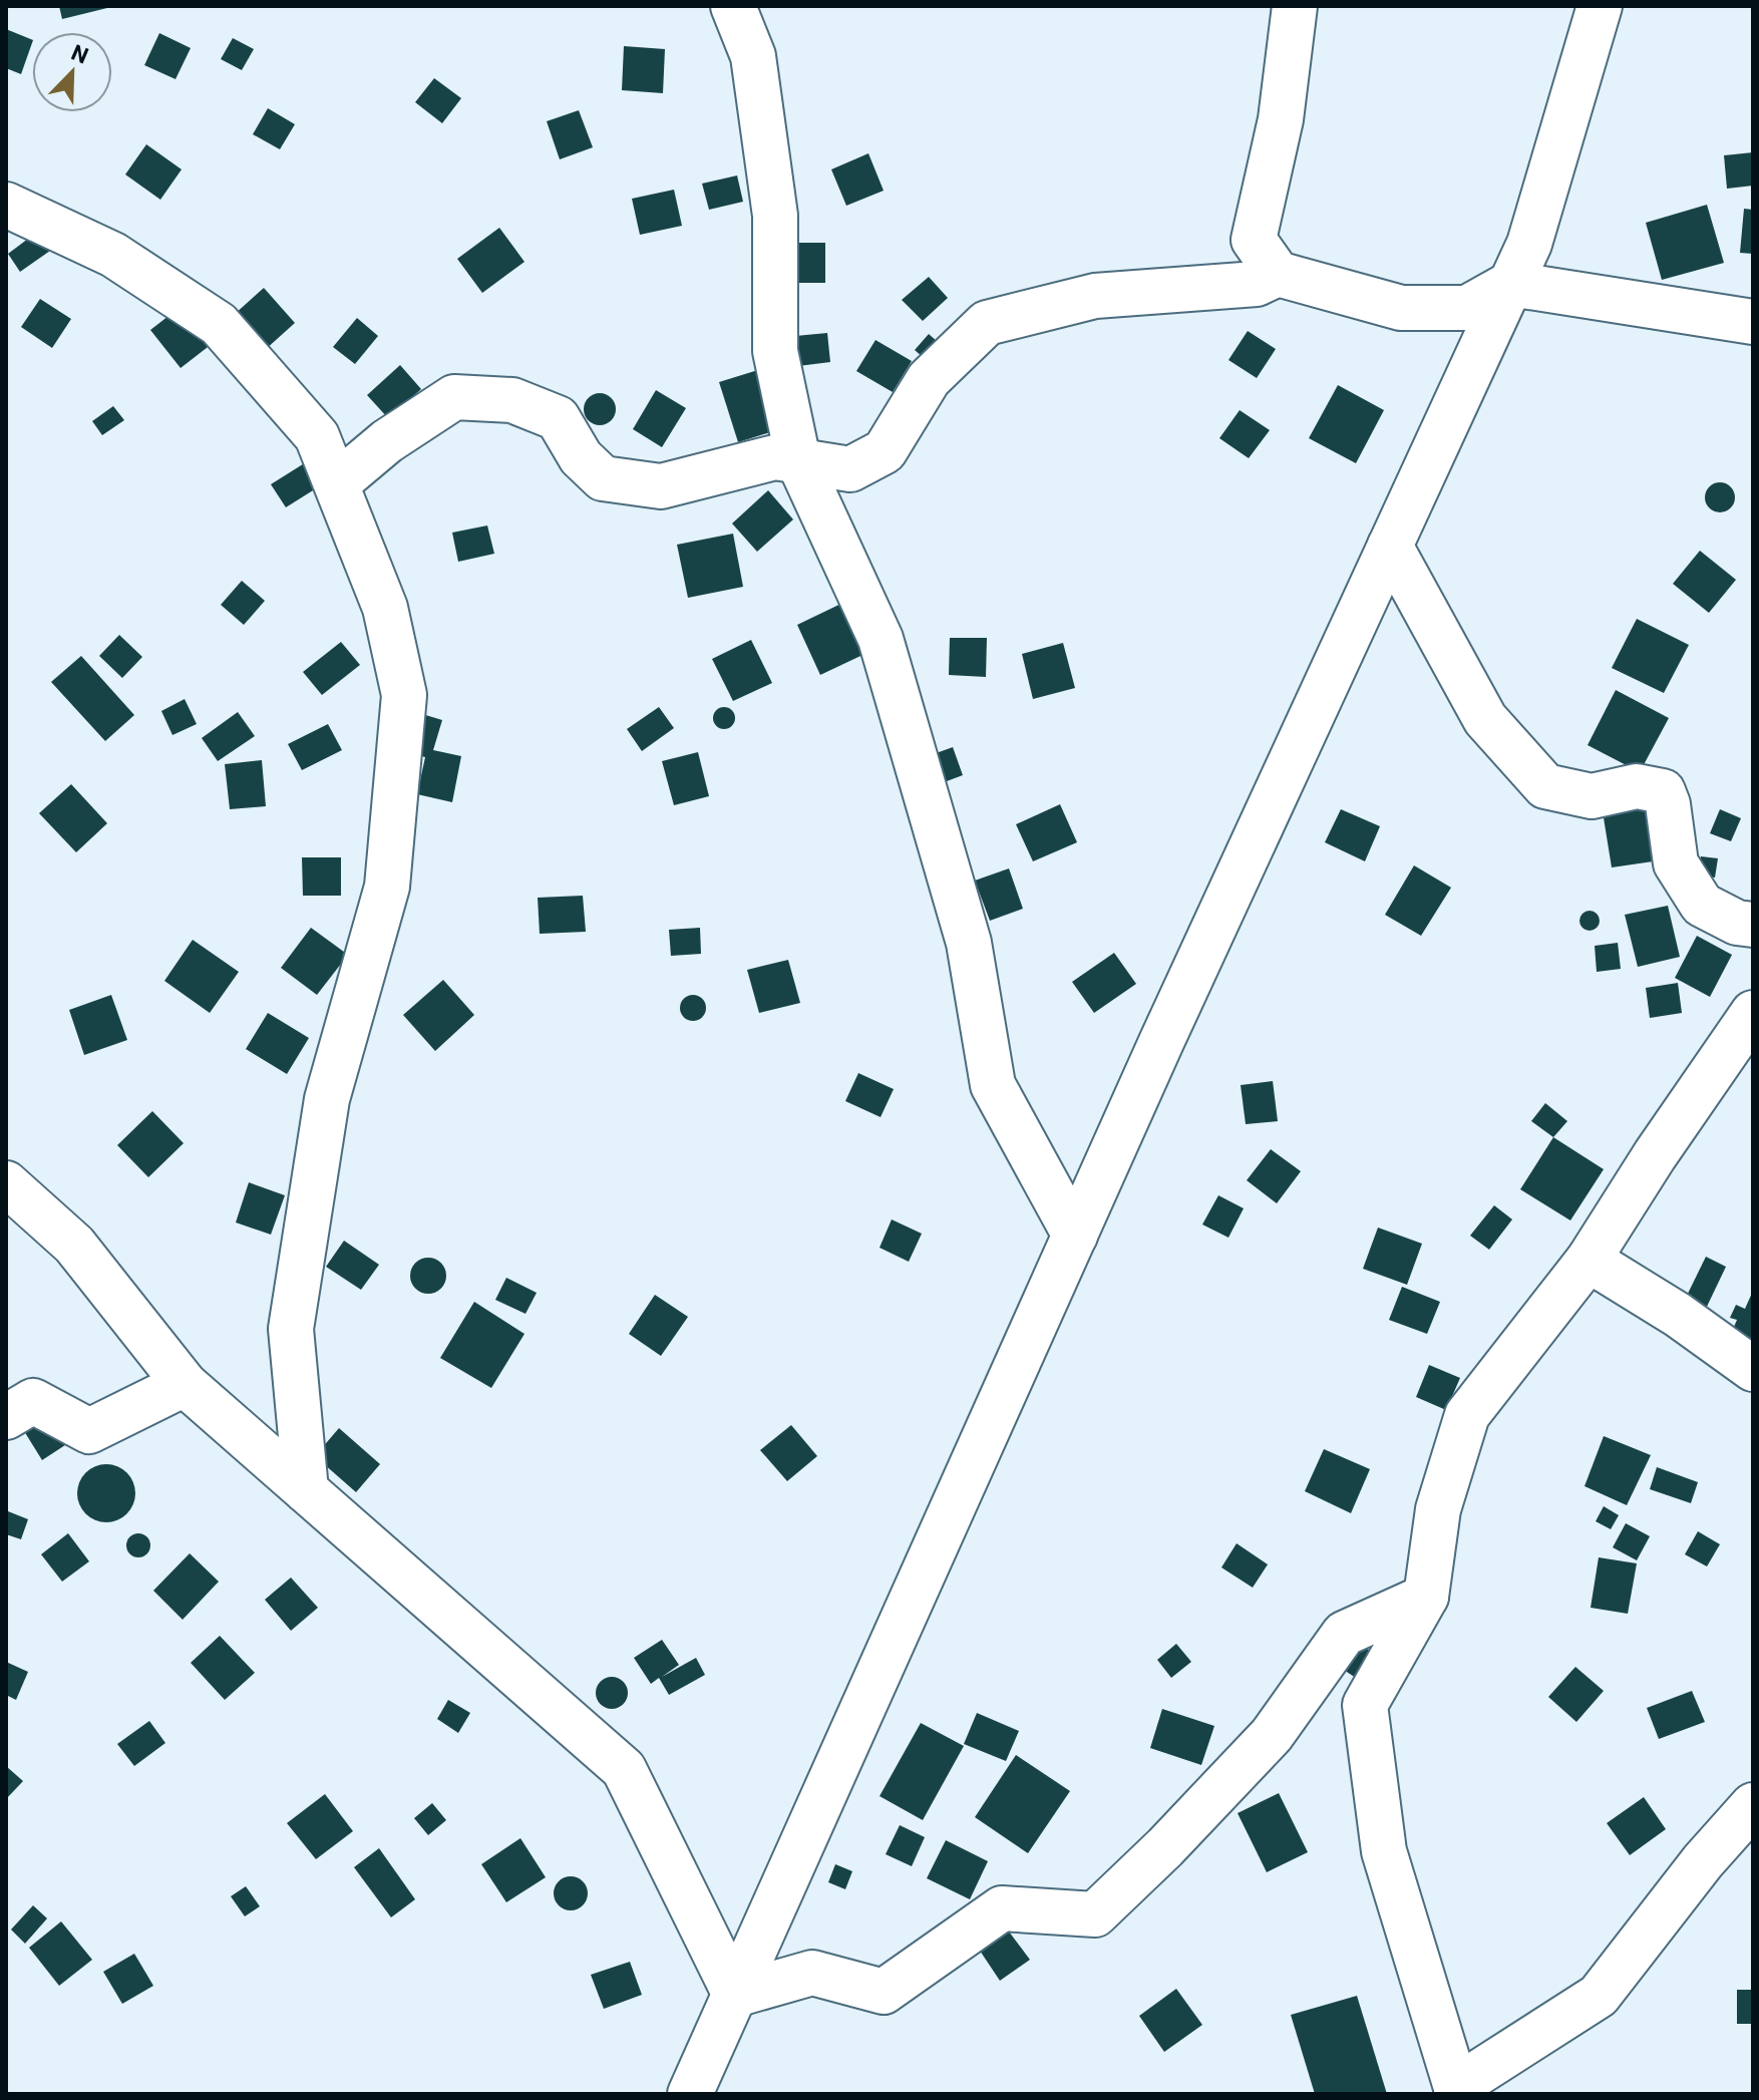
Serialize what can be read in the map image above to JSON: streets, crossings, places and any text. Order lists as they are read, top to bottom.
{
  "north": "top right"
}
